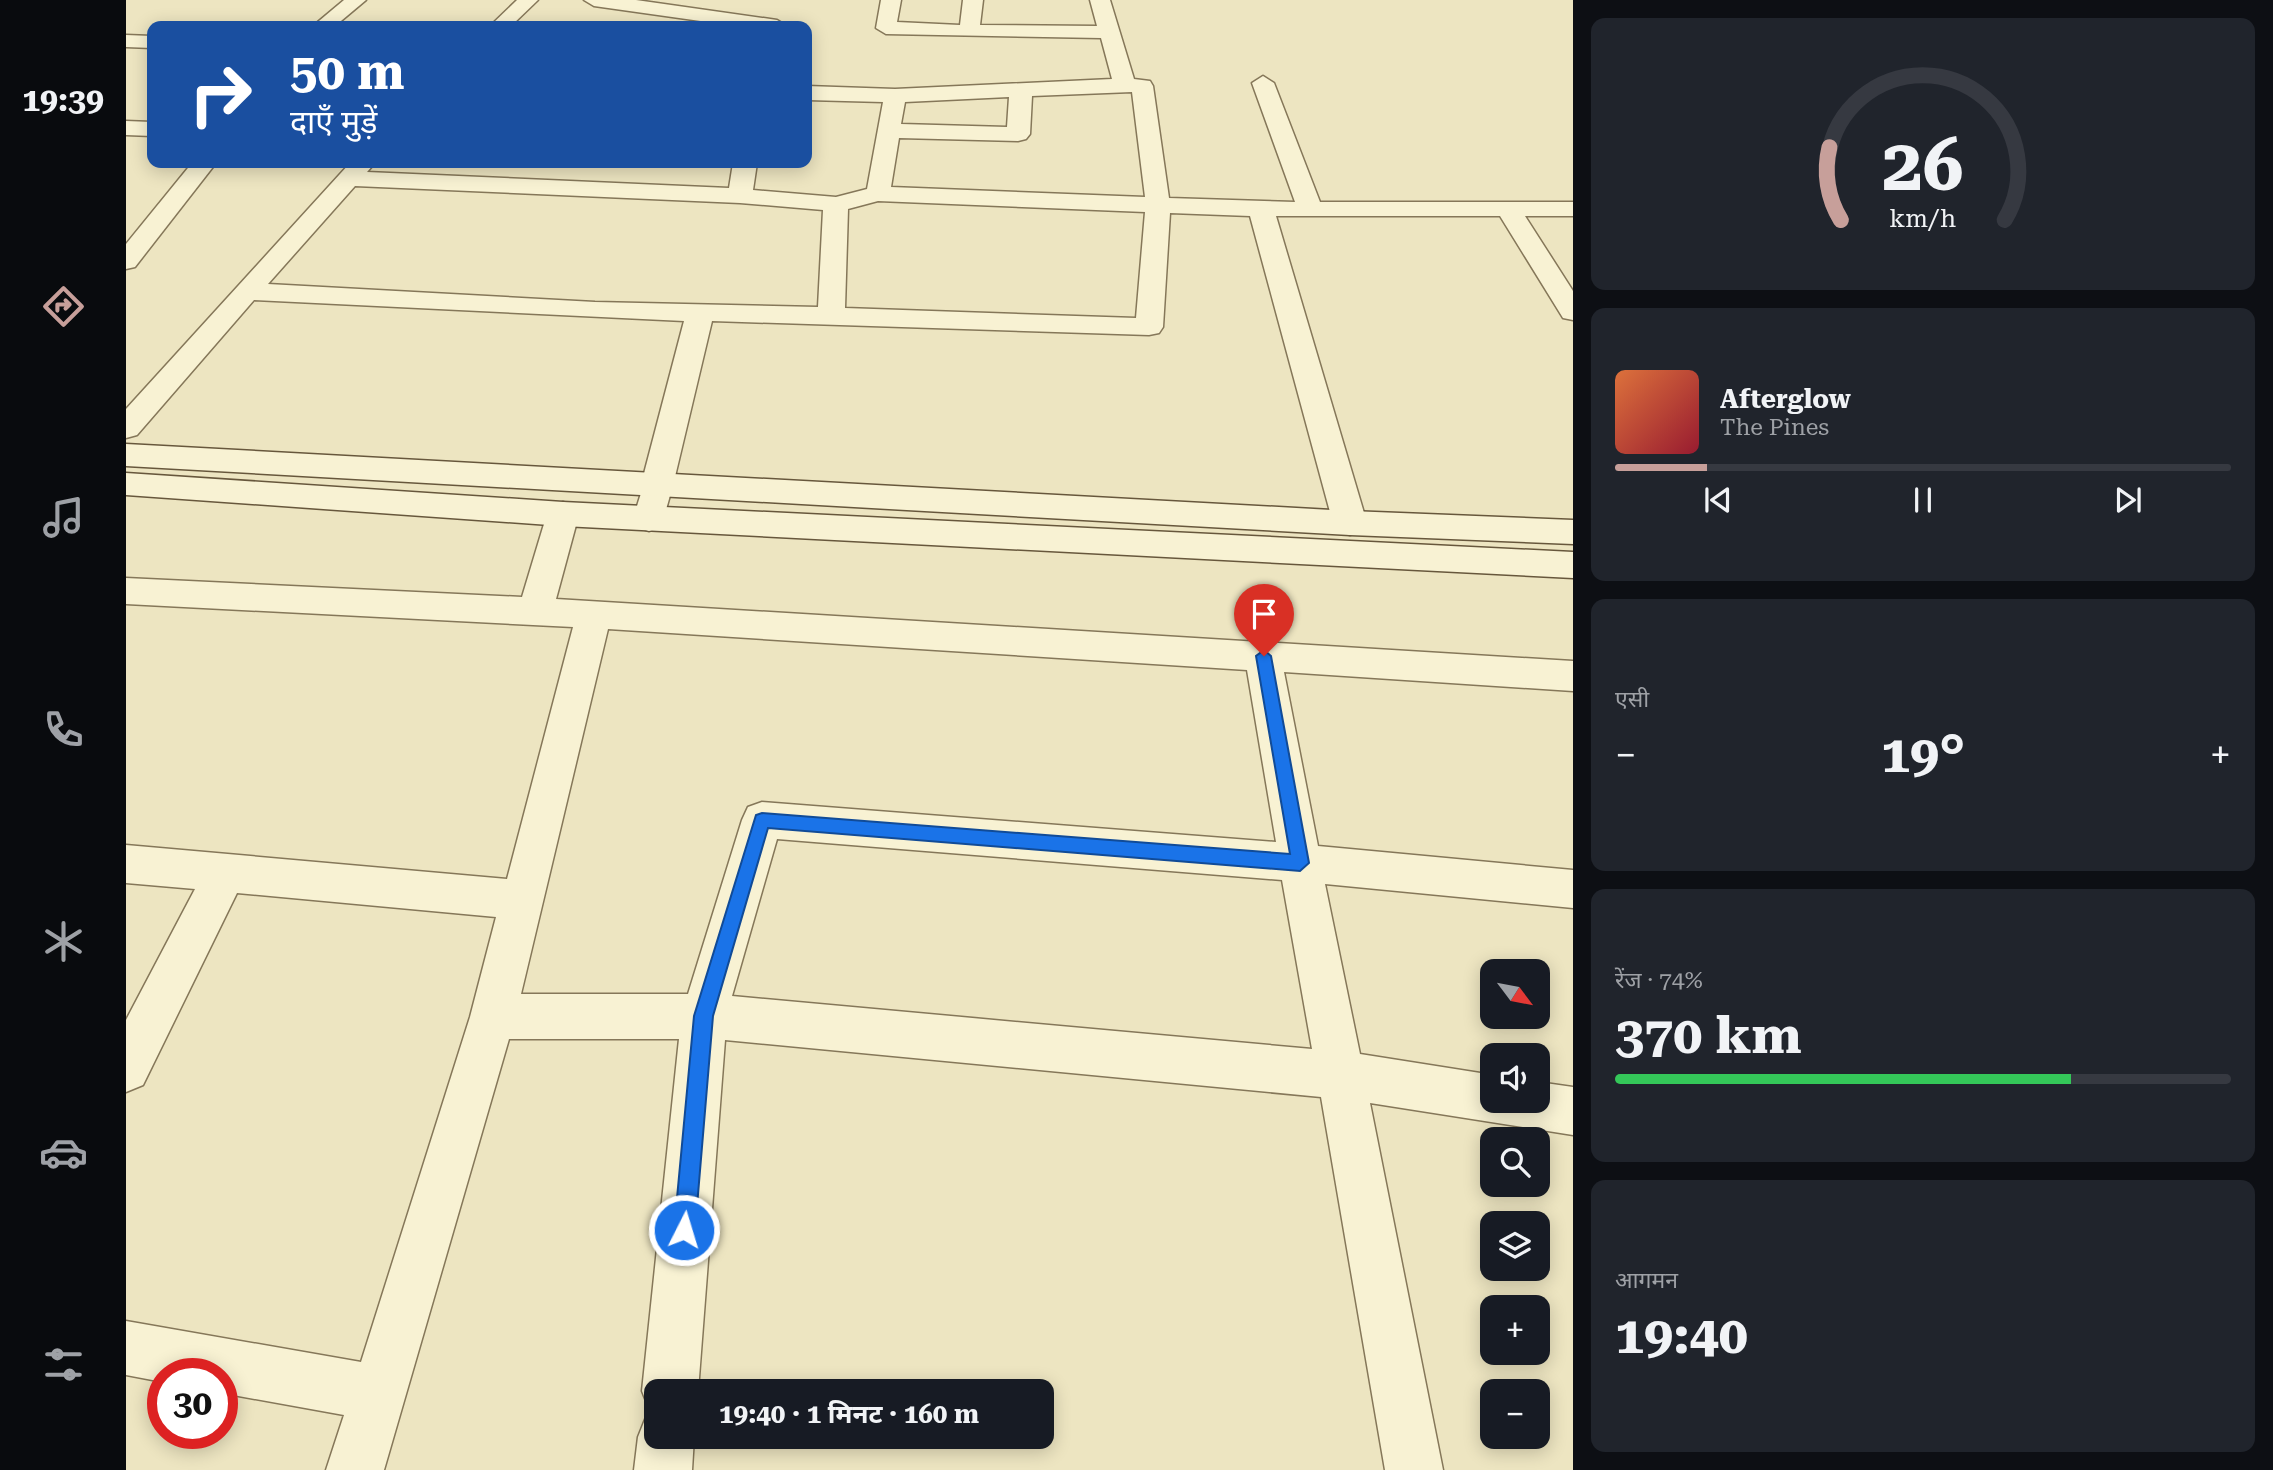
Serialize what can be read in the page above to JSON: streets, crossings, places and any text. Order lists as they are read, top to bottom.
{
  "north": "bottom right",
  "page": {
    "tabs": "19:39",
    "turn": ["50 m", "दाएँ मुड़ें"],
    "song": ["Afterglow", "The Pines"],
    "tile": [
      "एसी",
      ["रेंज · 74%", "370 km"],
      ["आगमन", "19:40"]
    ],
    "heat": ["−", "19°", "+"],
    "map_buttons": ["+", "−"],
    "limit": "30",
    "trip": "19:40 · 1 मिनट · 160 m",
    "gauge": ["26", "km/h"]
  }
}
